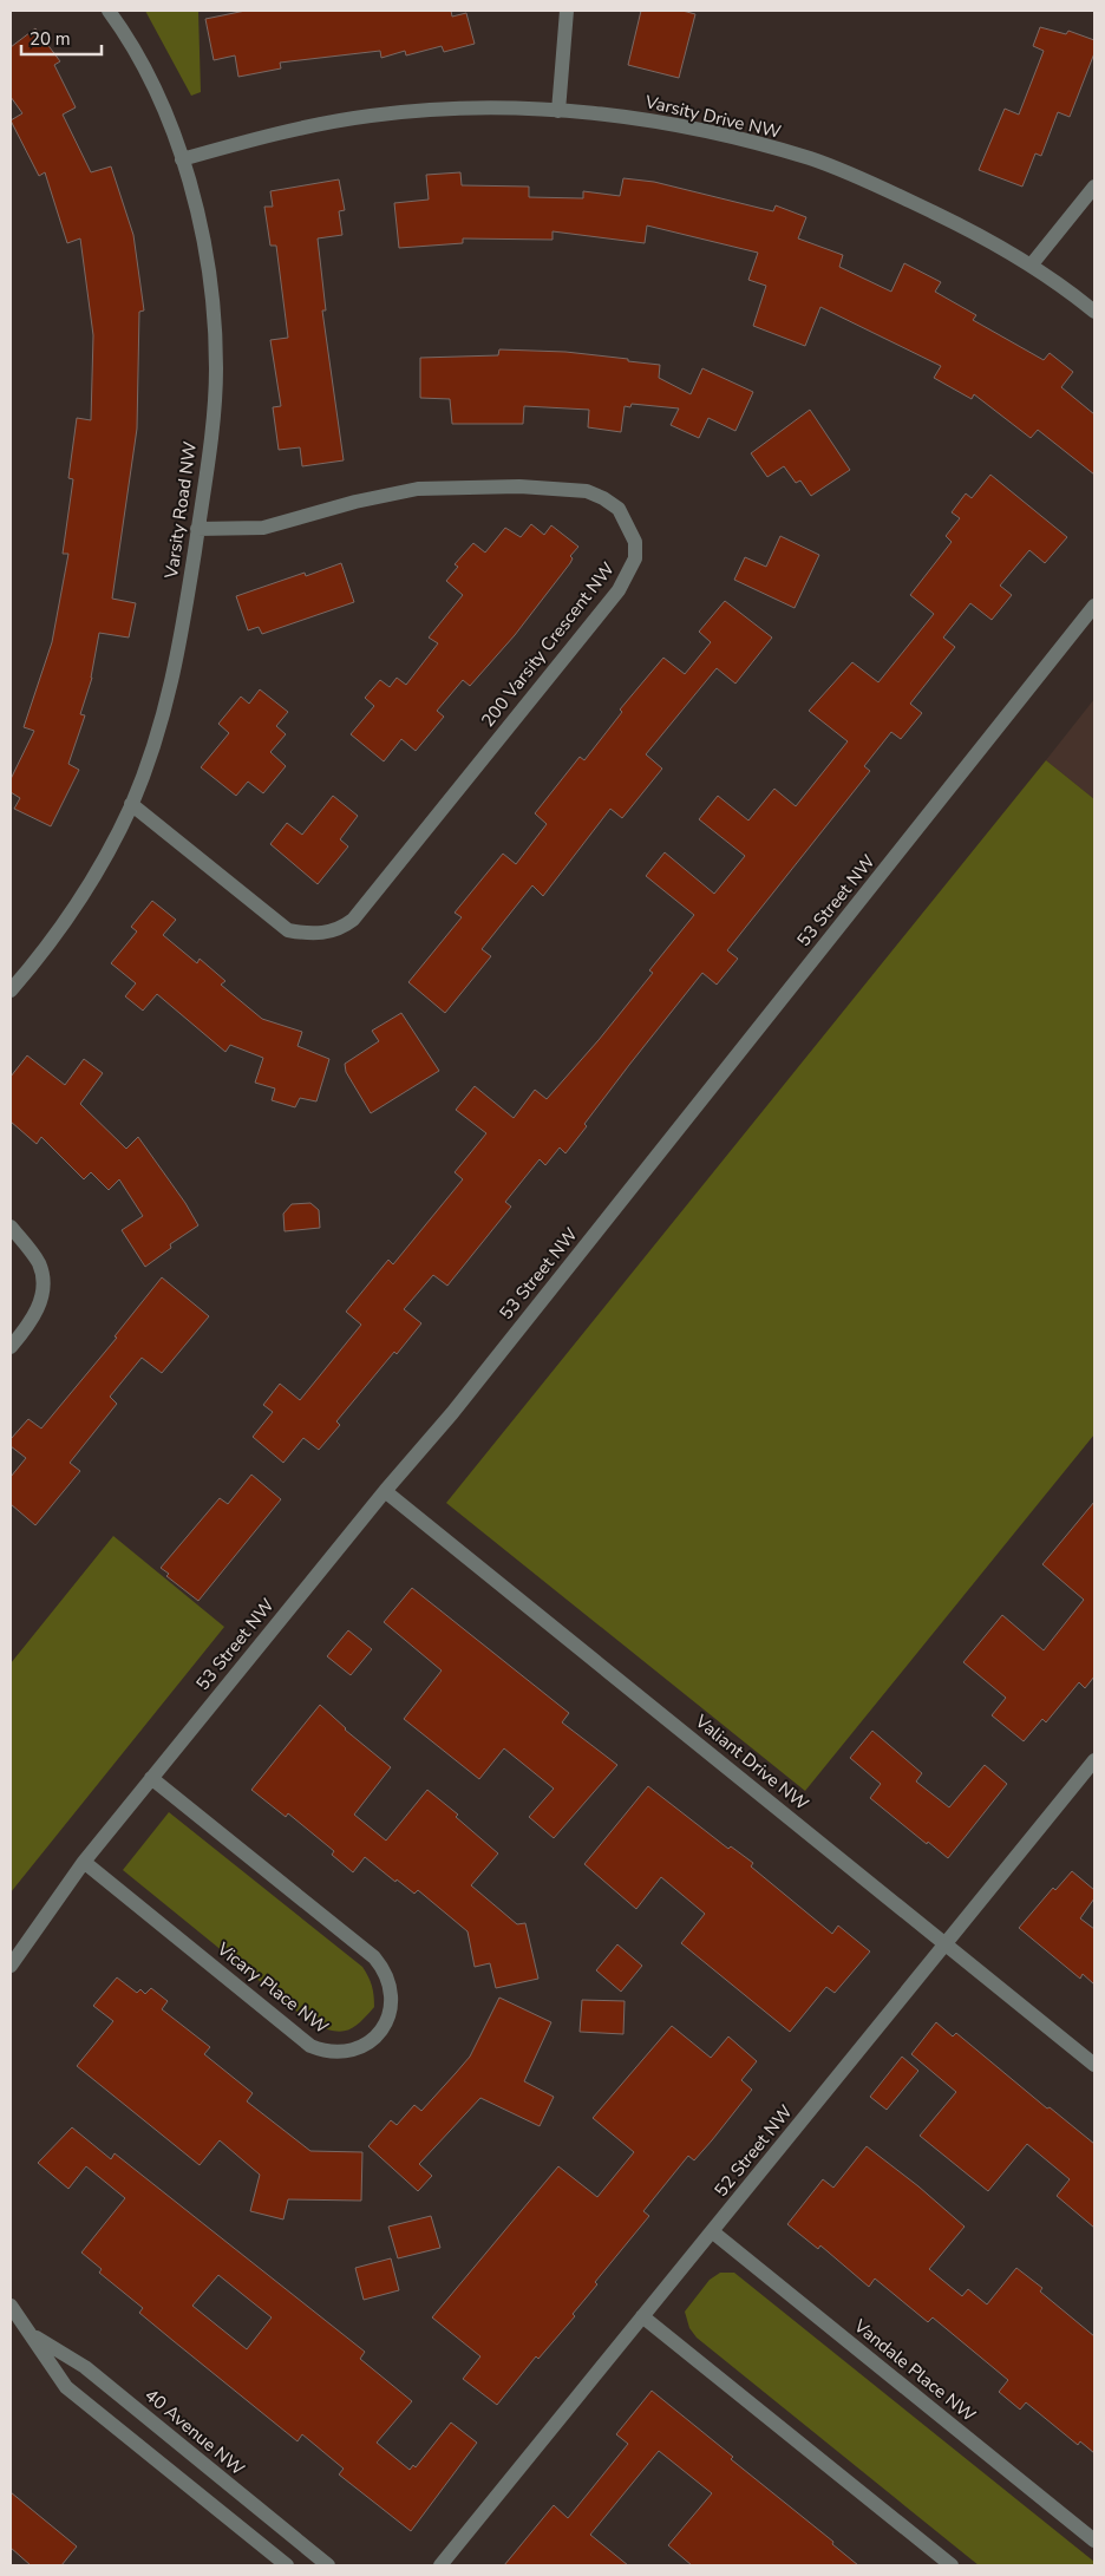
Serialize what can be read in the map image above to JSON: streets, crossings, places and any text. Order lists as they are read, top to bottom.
{
  "streets": {
    "street": [
      "Varsity Drive NW",
      "Varsity Road NW",
      "200 Varsity Crescent NW",
      "53 Street NW",
      "Valiant Drive NW",
      "Vicary Place NW",
      "52 Street NW",
      "Vandale Place NW",
      "40 Avenue NW"
    ]
  },
  "crossings": [
    ["Varsity Drive NW", "Varsity Road NW"],
    ["Varsity Road NW", "200 Varsity Crescent NW"],
    ["53 Street NW", "Valiant Drive NW"],
    ["53 Street NW", "Vicary Place NW"],
    ["Valiant Drive NW", "52 Street NW"],
    ["52 Street NW", "Vandale Place NW"]
  ],
  "scale_bar": "20 m"
}
